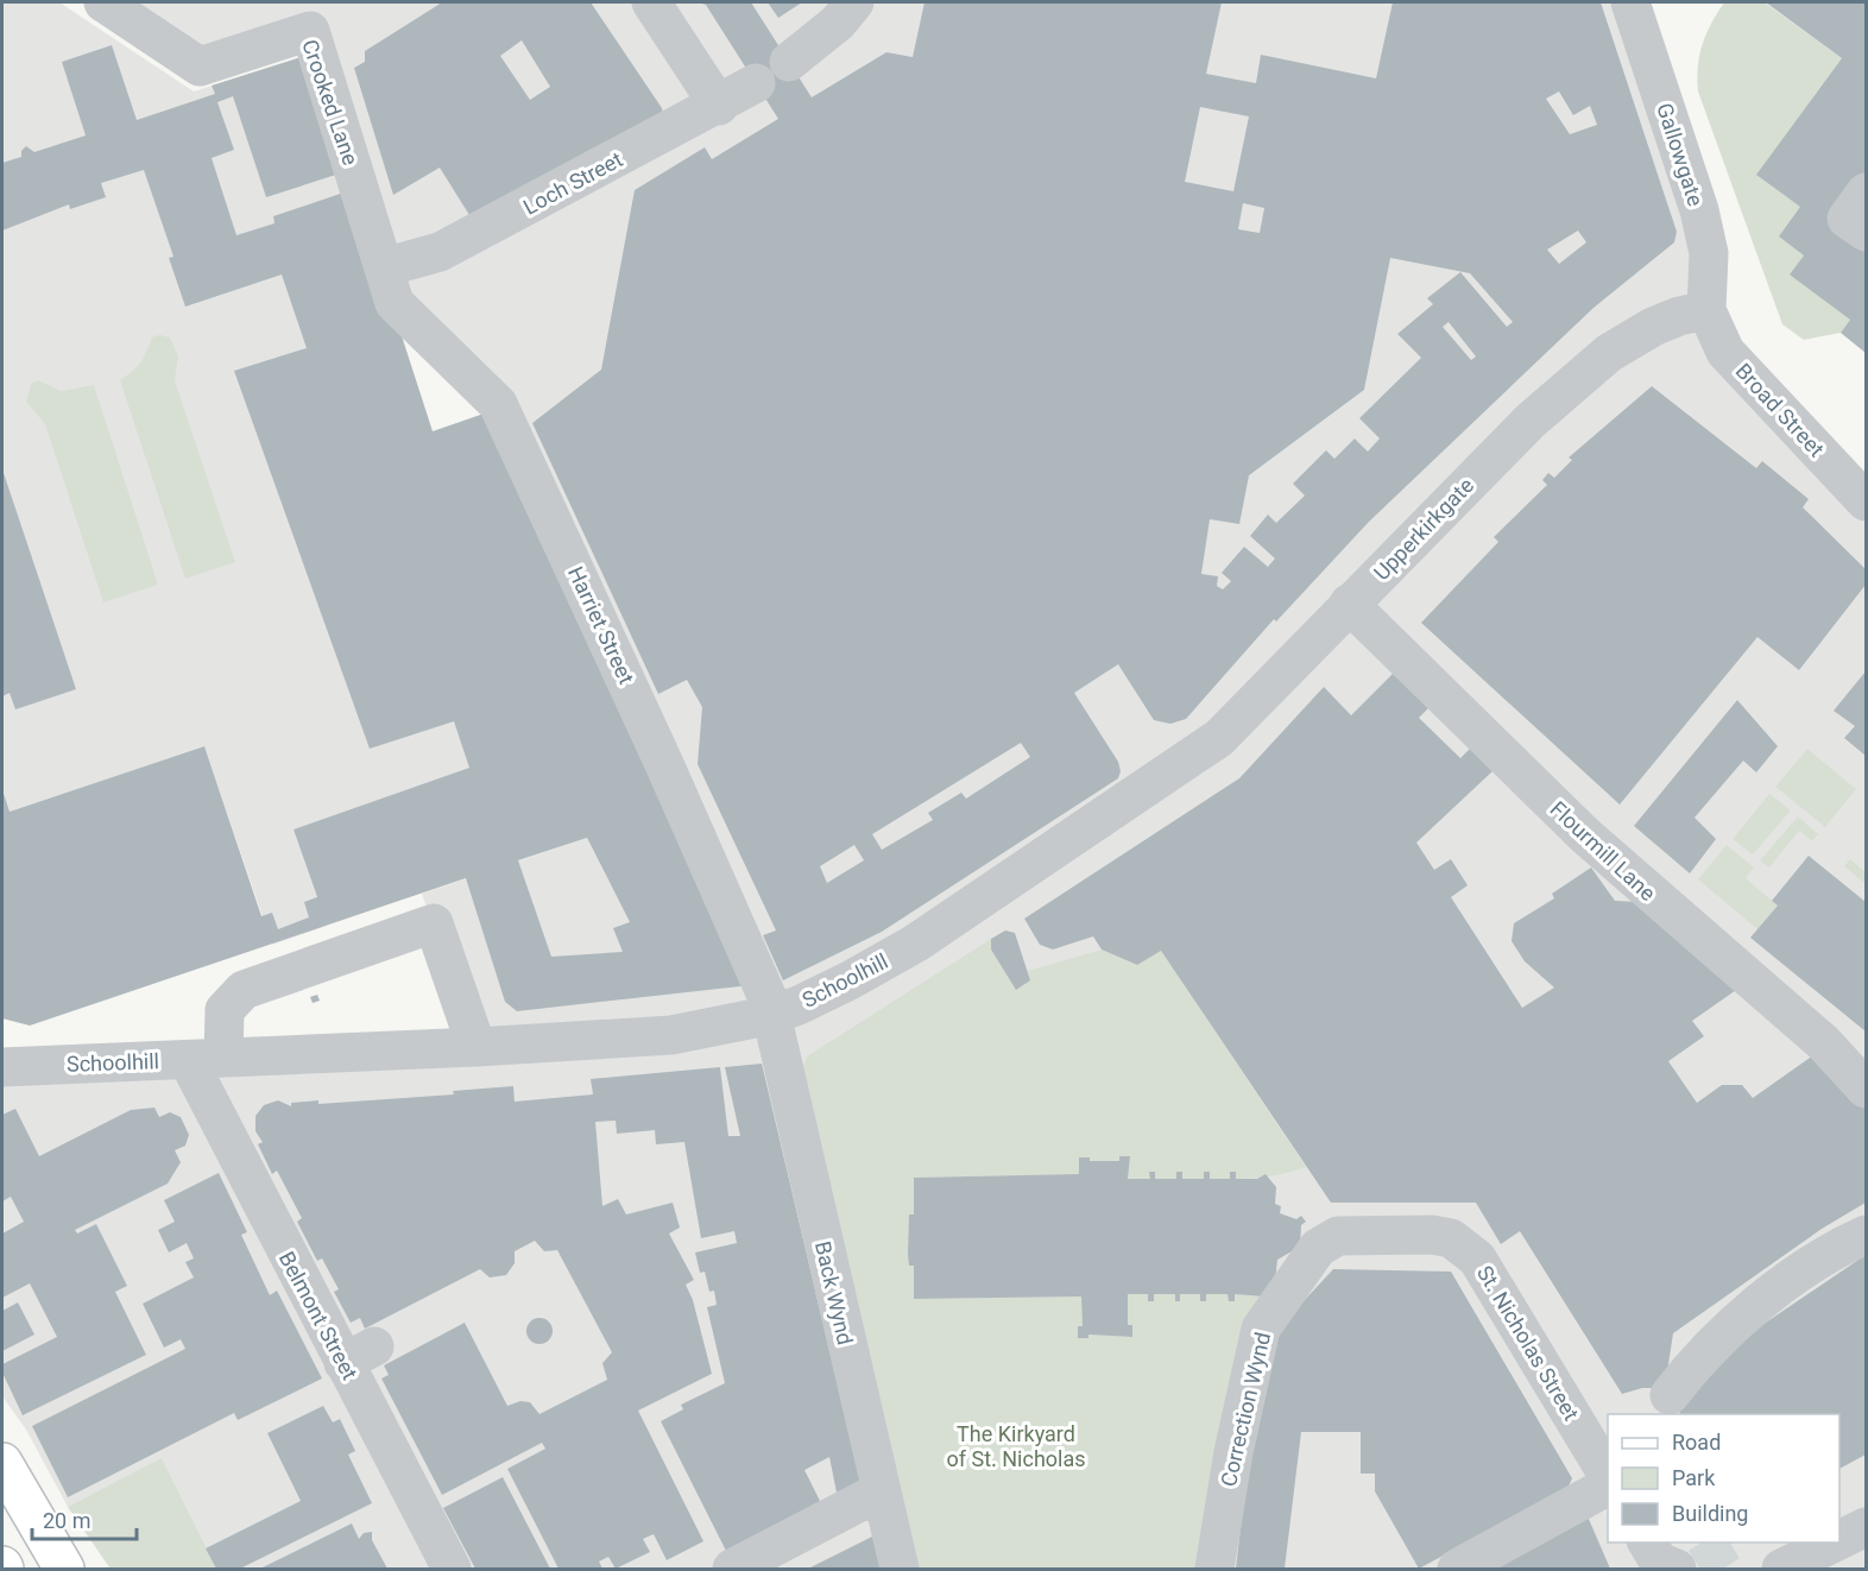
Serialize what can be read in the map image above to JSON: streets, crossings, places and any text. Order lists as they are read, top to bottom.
{
  "streets": {
    "street": [
      "Crooked Lane",
      "Gallowgate",
      "Loch Street",
      "Broad Street",
      "Upperkirkgate",
      "Harriet Street",
      "Flourmill Lane",
      "Schoolhill",
      "Back Wynd",
      "Belmont Street",
      "St. Nicholas Street",
      "Correction Wynd"
    ]
  },
  "crossings": [
    ["Crooked Lane", "Loch Street"],
    ["Crooked Lane", "Harriet Street"],
    ["Gallowgate", "Broad Street"],
    ["Gallowgate", "Upperkirkgate"],
    ["Loch Street", "Harriet Street"],
    ["Broad Street", "Upperkirkgate"],
    ["Upperkirkgate", "Flourmill Lane"],
    ["Upperkirkgate", "Schoolhill"],
    ["Harriet Street", "Schoolhill"],
    ["Harriet Street", "Back Wynd"],
    ["Schoolhill", "Back Wynd"],
    ["Schoolhill", "Belmont Street"],
    ["St. Nicholas Street", "Correction Wynd"]
  ],
  "parks": ["The Kirkyard of St. Nicholas"],
  "legend": ["Road", "Park", "Building"],
  "scale_bar": "20 m"
}
